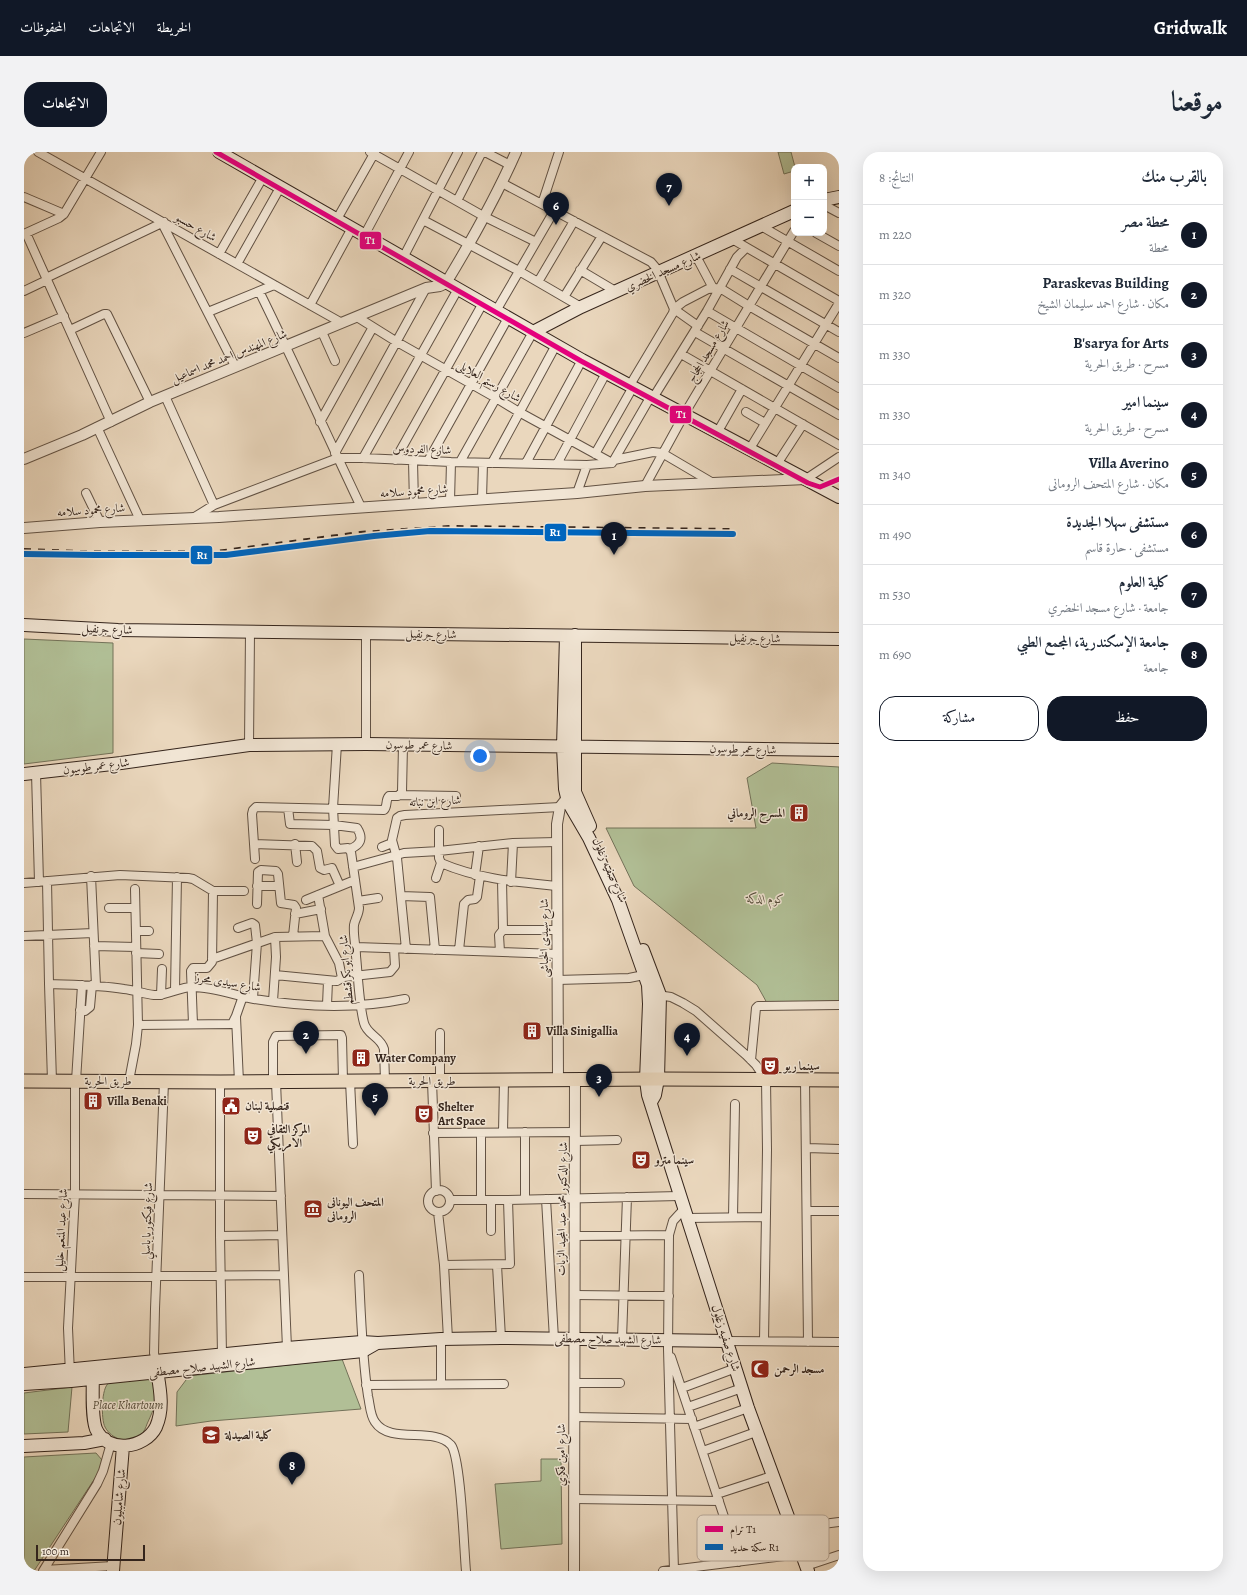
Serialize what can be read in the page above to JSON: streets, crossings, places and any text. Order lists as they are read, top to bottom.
{
  "streets": {
    "main road": [
      "شارع مسجد الخضري",
      "شارع جرنفيل",
      "شارع عمر طوسون",
      "شارع صفيه زغلول",
      "طريق الحرية",
      "شارع الشهيد صلاح مصطفى",
      "شارع شامبليون"
    ],
    "street": [
      "شارع حسبو",
      "شارع مسجد الحجاج",
      "شارع المهندس احمد محمد اسماعيل",
      "شارع رستم العلايلى",
      "شارع الفردوس",
      "شارع محمود سلامه",
      "شارع ابن نباته",
      "شارع سيدى الخباشى",
      "شارع ابو بكر قشطم",
      "شارع سيدى محرز",
      "شارع الدكتور محمد عبد المجيد الزيات",
      "شارع فيكتوريا باسلي",
      "شارع عبد المنعم خليل",
      "شارع امين فكري"
    ]
  },
  "crossings": [
    ["شارع حسبو", "شارع المهندس احمد محمد اسماعيل"],
    ["شارع مسجد الحجاج", "شارع الفردوس"],
    ["شارع مسجد الحجاج", "شارع محمود سلامه"],
    ["شارع المهندس احمد محمد اسماعيل", "شارع رستم العلايلى"],
    ["شارع رستم العلايلى", "شارع الفردوس"],
    ["شارع الفردوس", "شارع محمود سلامه"],
    ["شارع جرنفيل", "شارع صفيه زغلول"],
    ["شارع عمر طوسون", "شارع صفيه زغلول"],
    ["شارع ابن نباته", "شارع صفيه زغلول"],
    ["شارع ابن نباته", "شارع سيدى الخباشى"],
    ["شارع صفيه زغلول", "شارع سيدى الخباشى"],
    ["شارع صفيه زغلول", "طريق الحرية"],
    ["شارع صفيه زغلول", "شارع الشهيد صلاح مصطفى"],
    ["شارع سيدى الخباشى", "طريق الحرية"],
    ["شارع ابو بكر قشطم", "شارع سيدى محرز"],
    ["شارع ابو بكر قشطم", "طريق الحرية"],
    ["شارع سيدى محرز", "شارع عبد المنعم خليل"],
    ["طريق الحرية", "شارع الدكتور محمد عبد المجيد الزيات"],
    ["طريق الحرية", "شارع فيكتوريا باسلي"],
    ["طريق الحرية", "شارع عبد المنعم خليل"],
    ["شارع الدكتور محمد عبد المجيد الزيات", "شارع الشهيد صلاح مصطفى"],
    ["شارع الدكتور محمد عبد المجيد الزيات", "شارع امين فكري"],
    ["شارع فيكتوريا باسلي", "شارع الشهيد صلاح مصطفى"],
    ["شارع فيكتوريا باسلي", "شارع شامبليون"],
    ["شارع عبد المنعم خليل", "شارع الشهيد صلاح مصطفى"],
    ["شارع الشهيد صلاح مصطفى", "شارع امين فكري"],
    ["شارع الشهيد صلاح مصطفى", "شارع شامبليون"]
  ],
  "parks": ["كوم الدكة", "Place Khartoum"],
  "places": {
    "building": [
      "المسرح الروماني",
      "Villa Sinigallia",
      "Water Company",
      "Villa Benaki"
    ],
    "theatre": [
      "سينما ريو",
      "Shelter Art Space",
      "المركز الثقافي الامريكي",
      "سينما مترو"
    ],
    "public building": ["قنصلية لبنان"],
    "museum": ["المتحف اليونانى الرومانى"],
    "mosque": ["مسجد الرحمن"],
    "school or university": ["كلية الصيدلة"]
  },
  "lines": ["tram line T1", "rail line R1"],
  "legend": ["ترام T1", "سكة حديد R1"],
  "scale_bar": "100 m",
  "page": {
    "header": "Gridwalk",
    "nav": ["الخريطة", "الاتجاهات", "المحفوظات"],
    "title": "موقعنا",
    "buttons": [
      "الاتجاهات",
      ["حفظ", "مشاركة"]
    ],
    "heading": ["بالقرب منك", "النتائج: 8"],
    "map_buttons": ["+", "−"],
    "pins": [
      "7",
      "6",
      "1",
      "2",
      "4",
      "3",
      "5",
      "8"
    ],
    "list": [
      {
        "mark": "1",
        "name": "محطة مصر",
        "note": "محطة",
        "value": "220 m"
      },
      {
        "mark": "2",
        "name": "Paraskevas Building",
        "note": "مكان · شارع احمد سليمان الشيخ",
        "value": "320 m"
      },
      {
        "mark": "3",
        "name": "B'sarya for Arts",
        "note": "مسرح · طريق الحرية",
        "value": "330 m"
      },
      {
        "mark": "4",
        "name": "سينما امير",
        "note": "مسرح · طريق الحرية",
        "value": "330 m"
      },
      {
        "mark": "5",
        "name": "Villa Averino",
        "note": "مكان · شارع المتحف الرومانى",
        "value": "340 m"
      },
      {
        "mark": "6",
        "name": "مستشفى سهلا الجديدة",
        "note": "مستشفى · حارة قاسم",
        "value": "490 m"
      },
      {
        "mark": "7",
        "name": "كلية العلوم",
        "note": "جامعة · شارع مسجد الخضري",
        "value": "530 m"
      },
      {
        "mark": "8",
        "name": "جامعة الإسكندرية، المجمع الطبي",
        "note": "جامعة",
        "value": "690 m"
      }
    ],
    "scale": "100 m"
  }
}
